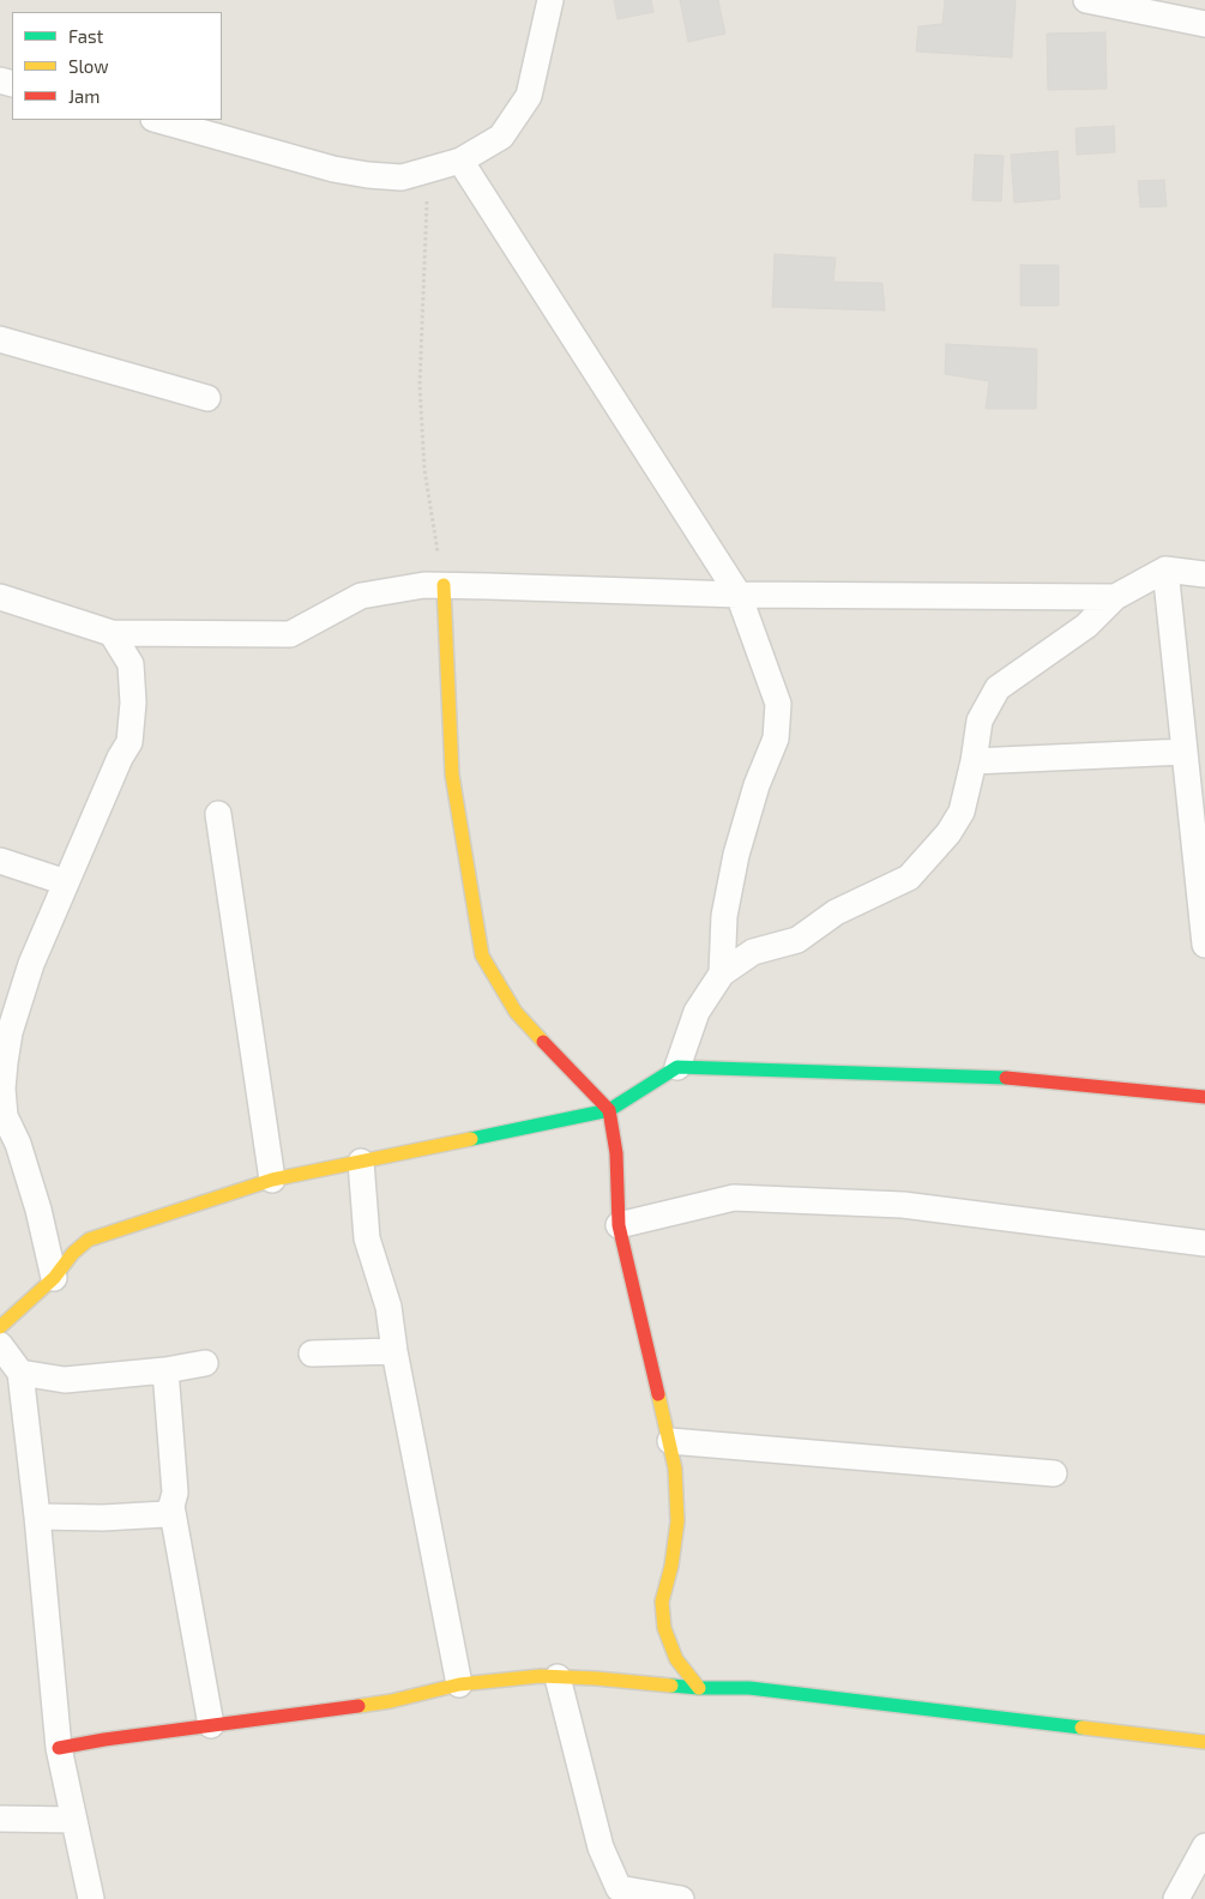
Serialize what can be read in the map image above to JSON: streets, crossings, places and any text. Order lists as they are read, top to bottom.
{
  "legend": ["Fast", "Slow", "Jam"]
}
